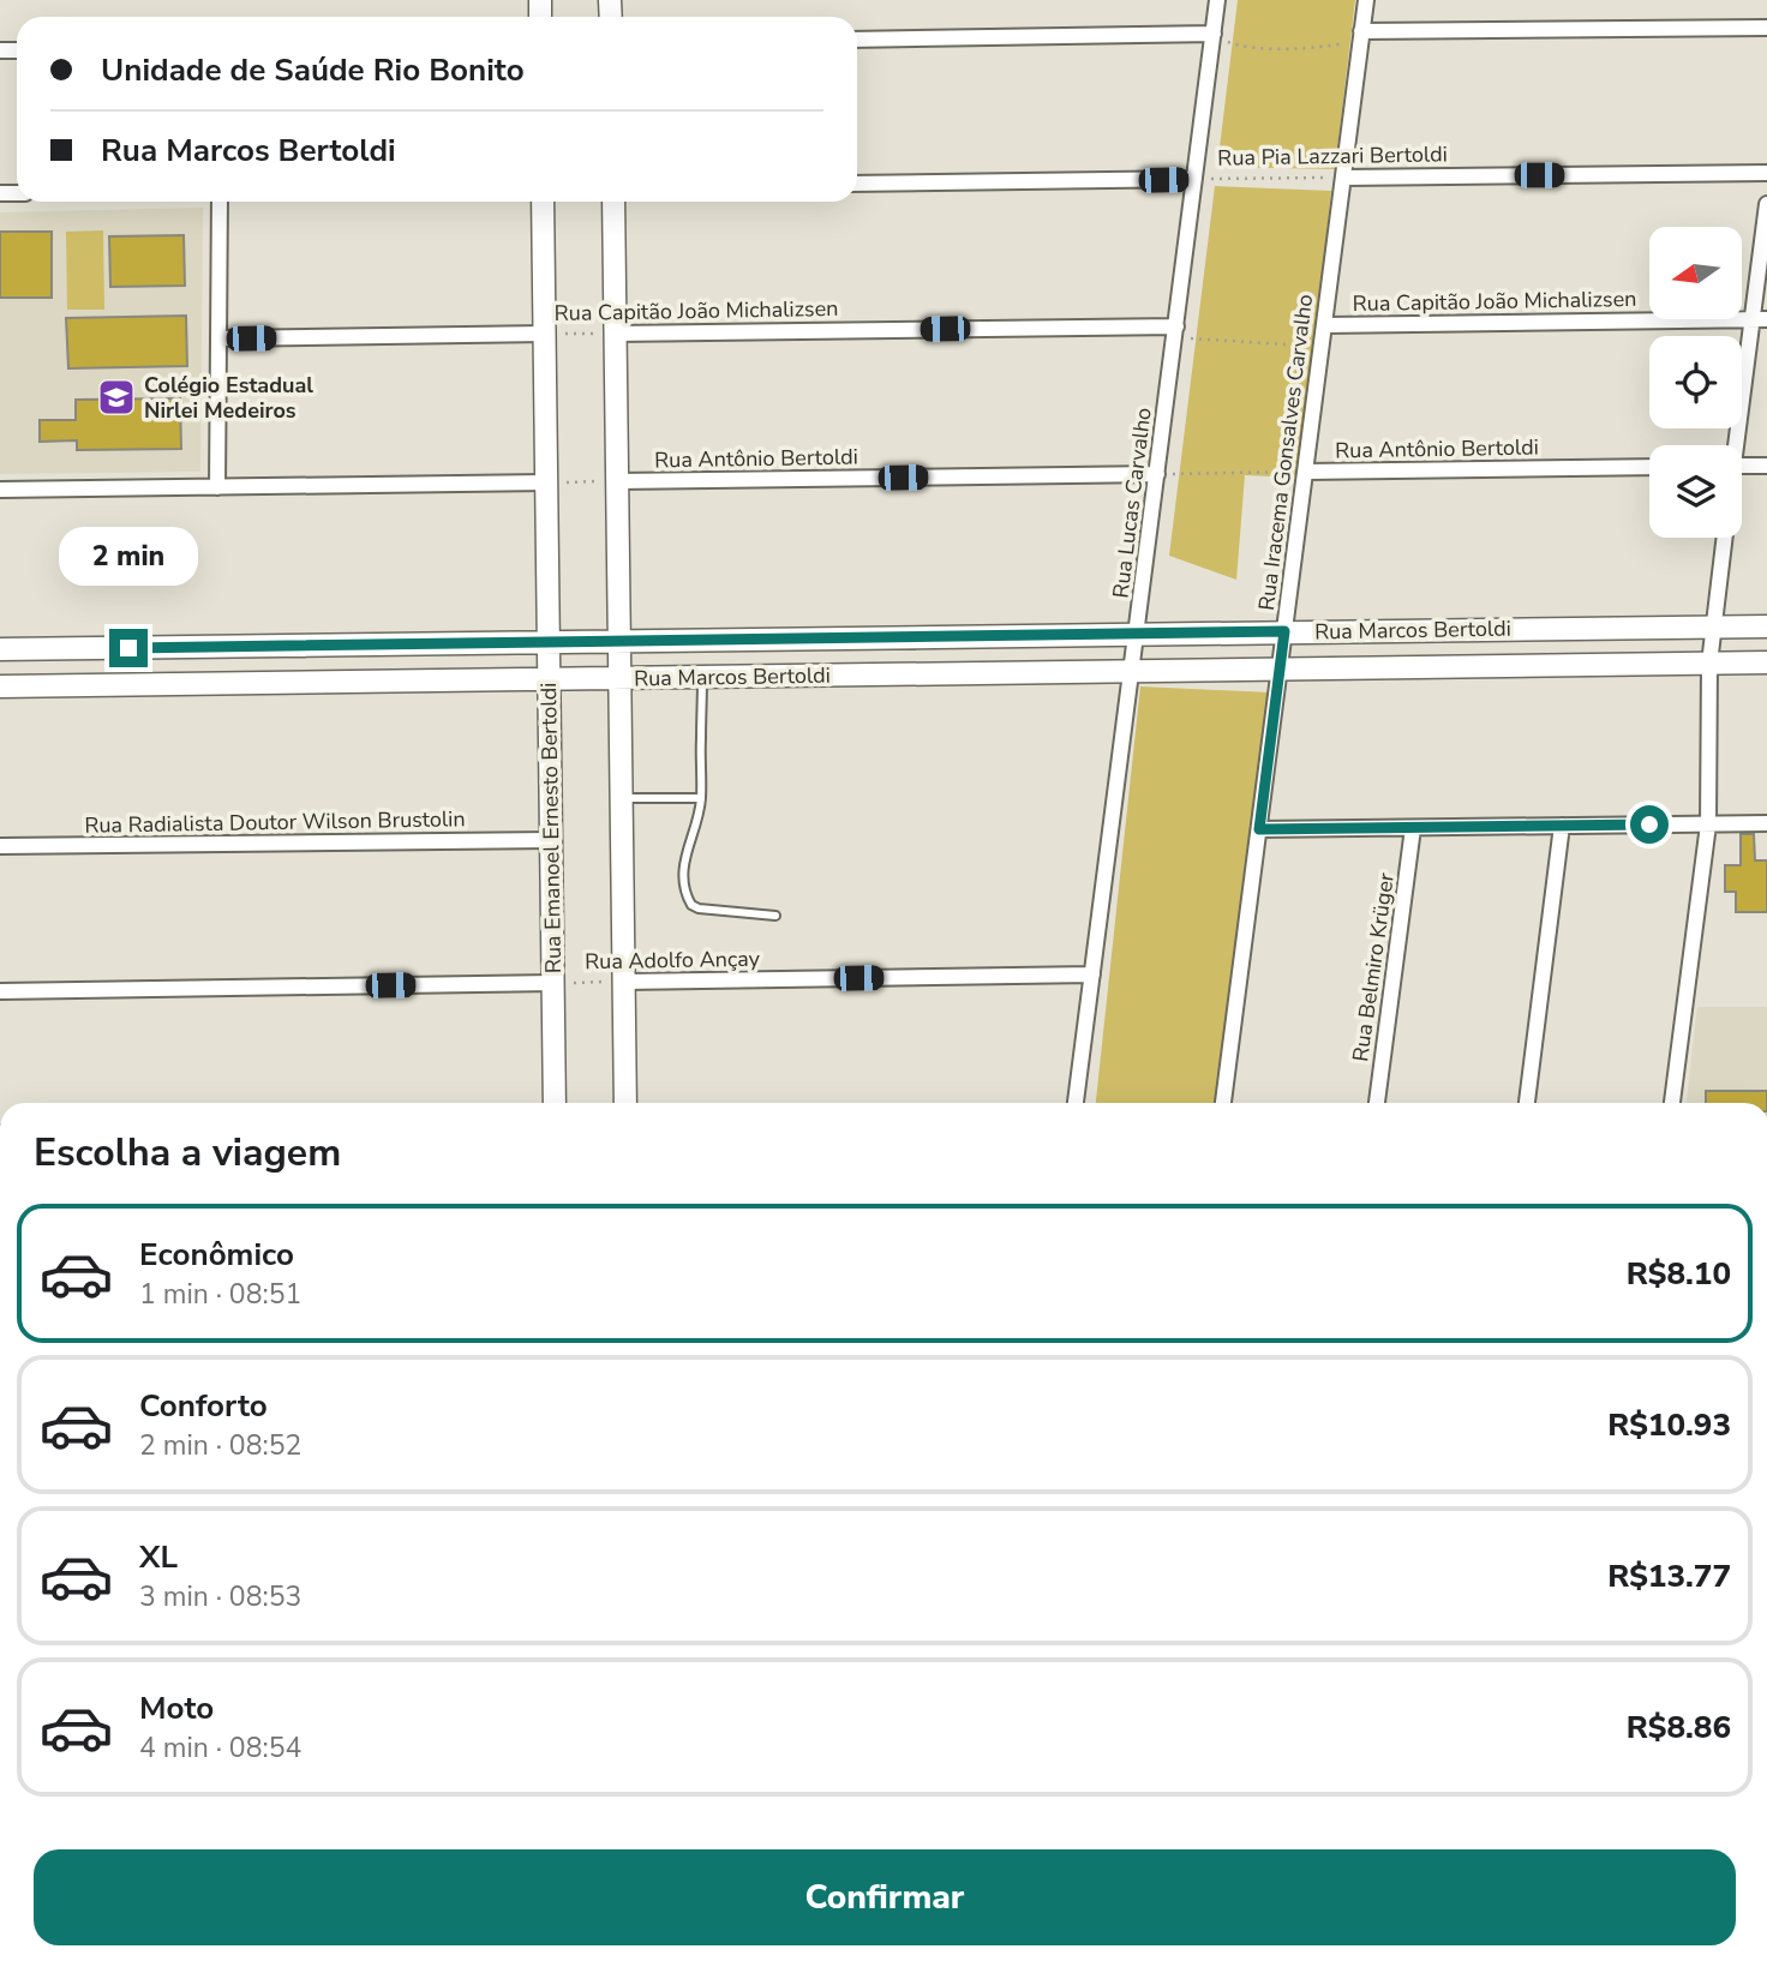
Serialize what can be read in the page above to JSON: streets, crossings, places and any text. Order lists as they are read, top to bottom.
{
  "streets": {
    "street": [
      "Rua Pia Lazzari Bertoldi",
      "Rua Capitão João Michalizsen",
      "Rua Antônio Bertoldi",
      "Rua Iracema Gonsalves Carvalho",
      "Rua Lucas Carvalho",
      "Rua Marcos Bertoldi",
      "Rua Radialista Doutor Wilson Brustolin",
      "Rua Emanoel Ernesto Bertoldi",
      "Rua Adolfo Ançay",
      "Rua Belmiro Krüger"
    ]
  },
  "crossings": [
    ["Rua Pia Lazzari Bertoldi", "Rua Iracema Gonsalves Carvalho"],
    ["Rua Pia Lazzari Bertoldi", "Rua Lucas Carvalho"],
    ["Rua Capitão João Michalizsen", "Rua Iracema Gonsalves Carvalho"],
    ["Rua Capitão João Michalizsen", "Rua Lucas Carvalho"],
    ["Rua Capitão João Michalizsen", "Rua Emanoel Ernesto Bertoldi"],
    ["Rua Antônio Bertoldi", "Rua Iracema Gonsalves Carvalho"],
    ["Rua Antônio Bertoldi", "Rua Lucas Carvalho"],
    ["Rua Iracema Gonsalves Carvalho", "Rua Marcos Bertoldi"],
    ["Rua Lucas Carvalho", "Rua Marcos Bertoldi"],
    ["Rua Lucas Carvalho", "Rua Adolfo Ançay"],
    ["Rua Marcos Bertoldi", "Rua Emanoel Ernesto Bertoldi"],
    ["Rua Radialista Doutor Wilson Brustolin", "Rua Emanoel Ernesto Bertoldi"],
    ["Rua Emanoel Ernesto Bertoldi", "Rua Adolfo Ançay"]
  ],
  "places": {
    "school or university": ["Colégio Estadual Nirlei Medeiros"]
  },
  "north": "left",
  "page": {
    "banner": ["Unidade de Saúde Rio Bonito", "Rua Marcos Bertoldi"],
    "bubble": "2 min",
    "heading": "Escolha a viagem",
    "list": [
      {
        "name": "Econômico",
        "note": "1 min · 08:51",
        "value": "R$8.10"
      },
      {
        "name": "Conforto",
        "note": "2 min · 08:52",
        "value": "R$10.93"
      },
      {
        "name": "XL",
        "note": "3 min · 08:53",
        "value": "R$13.77"
      },
      {
        "name": "Moto",
        "note": "4 min · 08:54",
        "value": "R$8.86"
      }
    ],
    "buttons": "Confirmar"
  }
}
